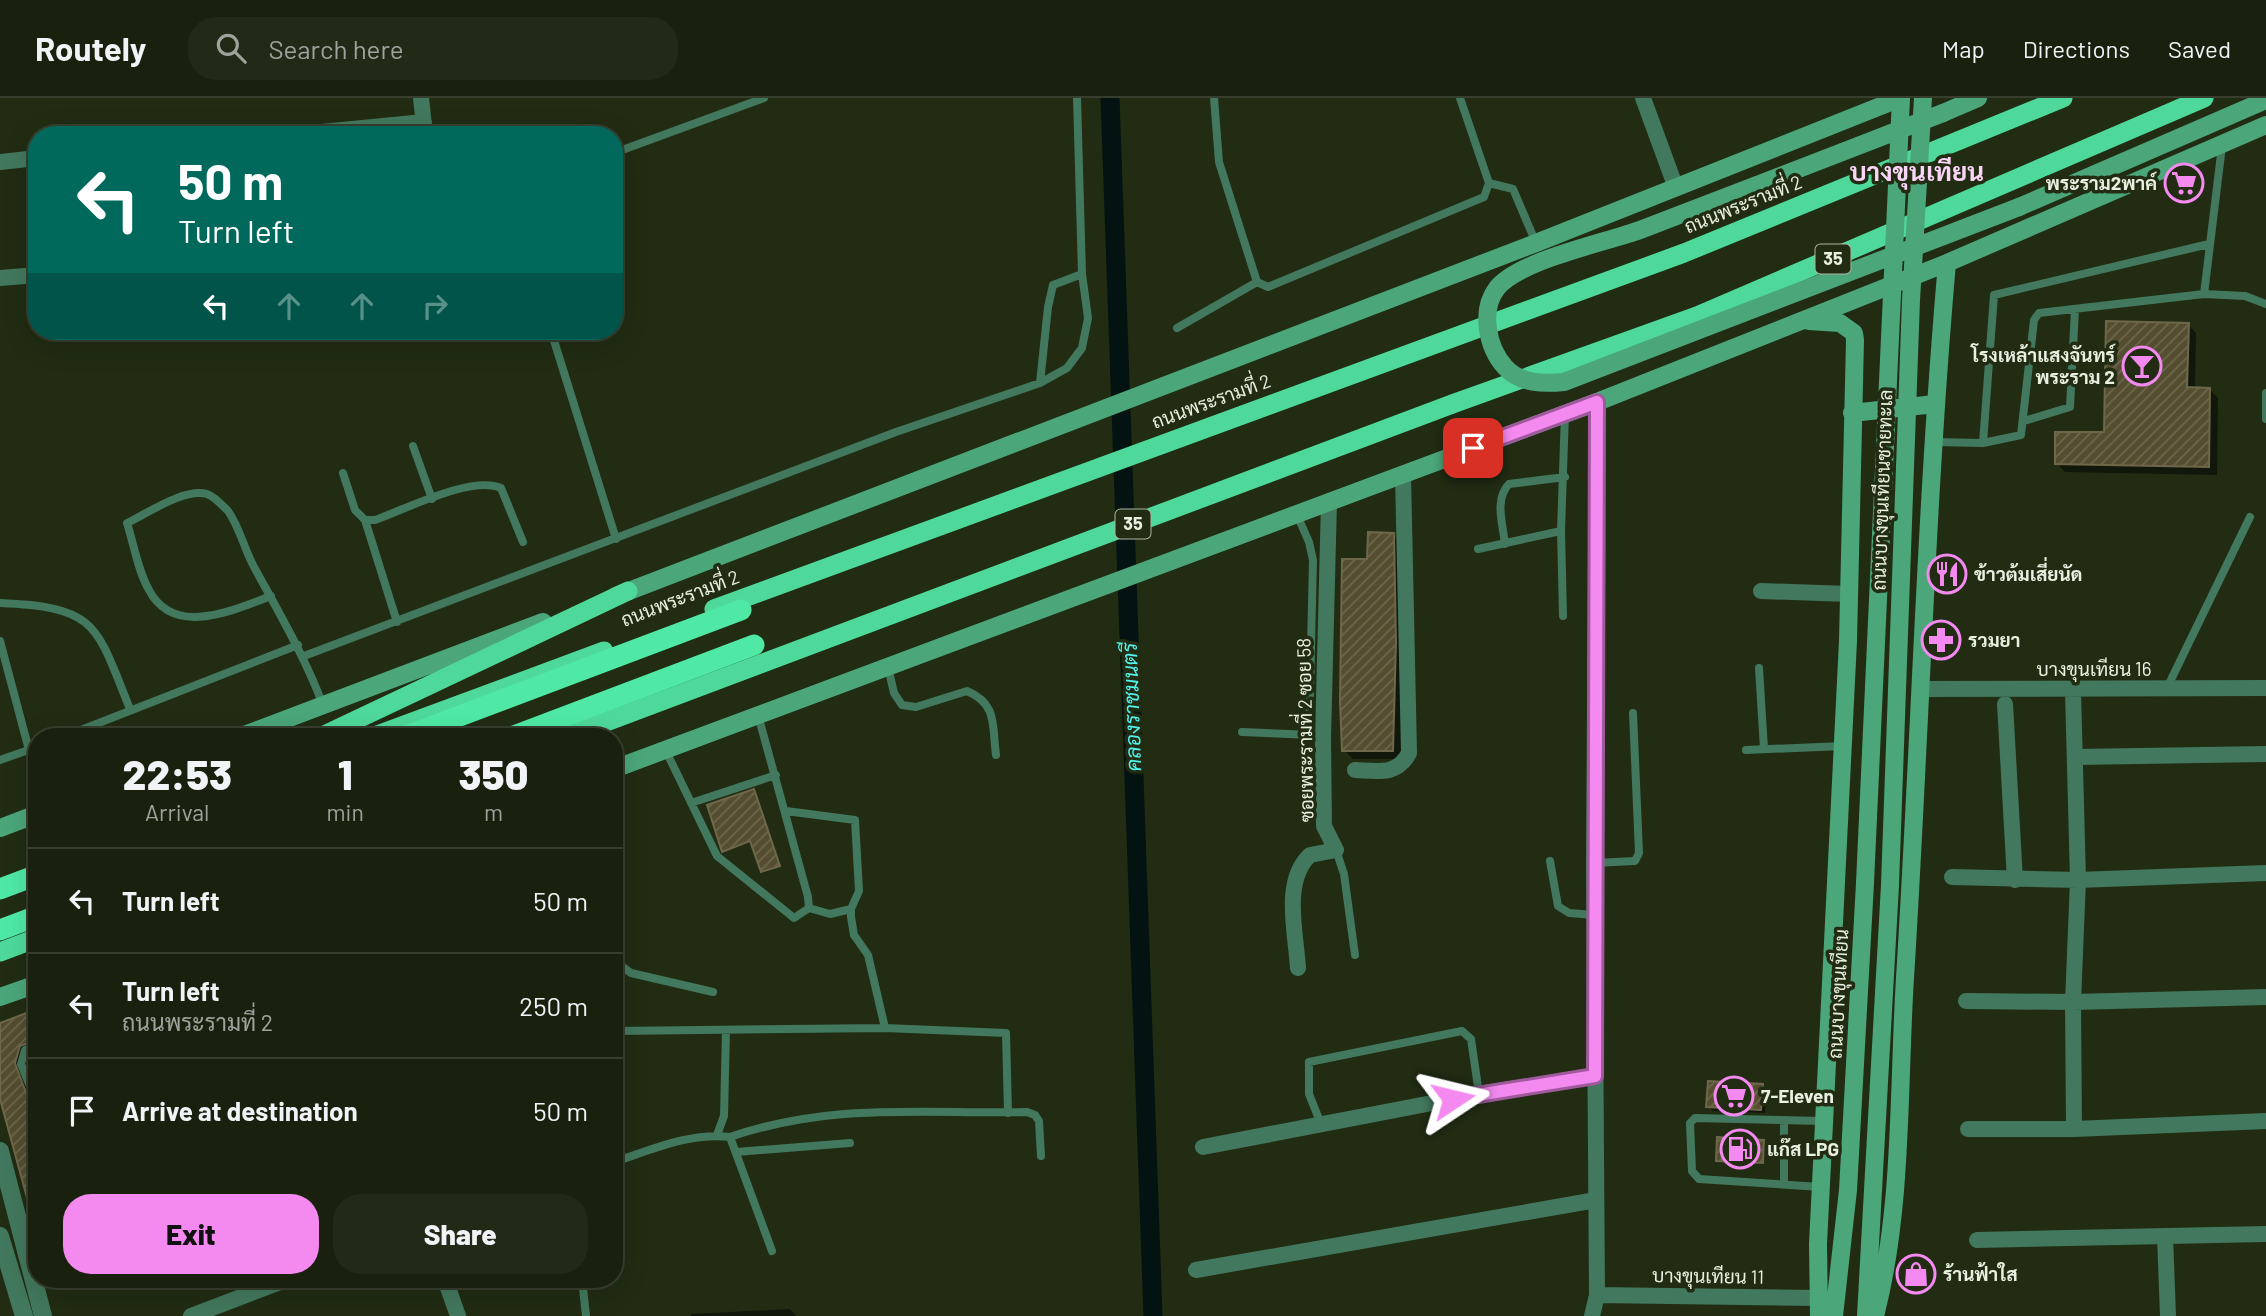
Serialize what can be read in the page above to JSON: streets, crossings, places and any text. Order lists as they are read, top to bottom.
{
  "streets": {
    "highway": ["ถนนพระรามที่ 2", "35"],
    "main road": ["ถนนบางขุนเทียนชายทะเล", "ถนนบางขุนเทียน"],
    "street": ["บางขุนเทียน 16", "ซอยพระรามที่ 2 ซอย 58", "บางขุนเทียน 11"]
  },
  "crossings": [
    ["ถนนพระรามที่ 2", "ถนนบางขุนเทียนชายทะเล"],
    ["35", "ซอยพระรามที่ 2 ซอย 58"],
    ["ถนนบางขุนเทียนชายทะเล", "ถนนบางขุนเทียน"]
  ],
  "districts": ["บางขุนเทียน"],
  "water": ["คลองราชมนตรี"],
  "places": {
    "supermarket": ["พระราม2พาค์", "7-Eleven"],
    "bar": ["โรงเหล้าแสงจันทร์ พระราม 2"],
    "restaurant": ["ข้าวต้มเสี่ยนัด"],
    "pharmacy": ["รวมยา"],
    "fuel station": ["แก๊ส LPG"],
    "shop": ["ร้านฟ้าใส"]
  },
  "page": {
    "header": "Routely",
    "search": "Search here",
    "nav": ["Map", "Directions", "Saved"],
    "turn": ["50 m", "Turn left"],
    "eta": [
      "22:53",
      "Arrival",
      "1",
      "min",
      "350",
      "m"
    ],
    "list": [
      {
        "name": "Turn left",
        "value": "50 m"
      },
      {
        "name": "Turn left",
        "note": "ถนนพระรามที่ 2",
        "value": "250 m"
      },
      {
        "name": "Arrive at destination",
        "value": "50 m"
      }
    ],
    "buttons": ["Exit", "Share"]
  }
}
